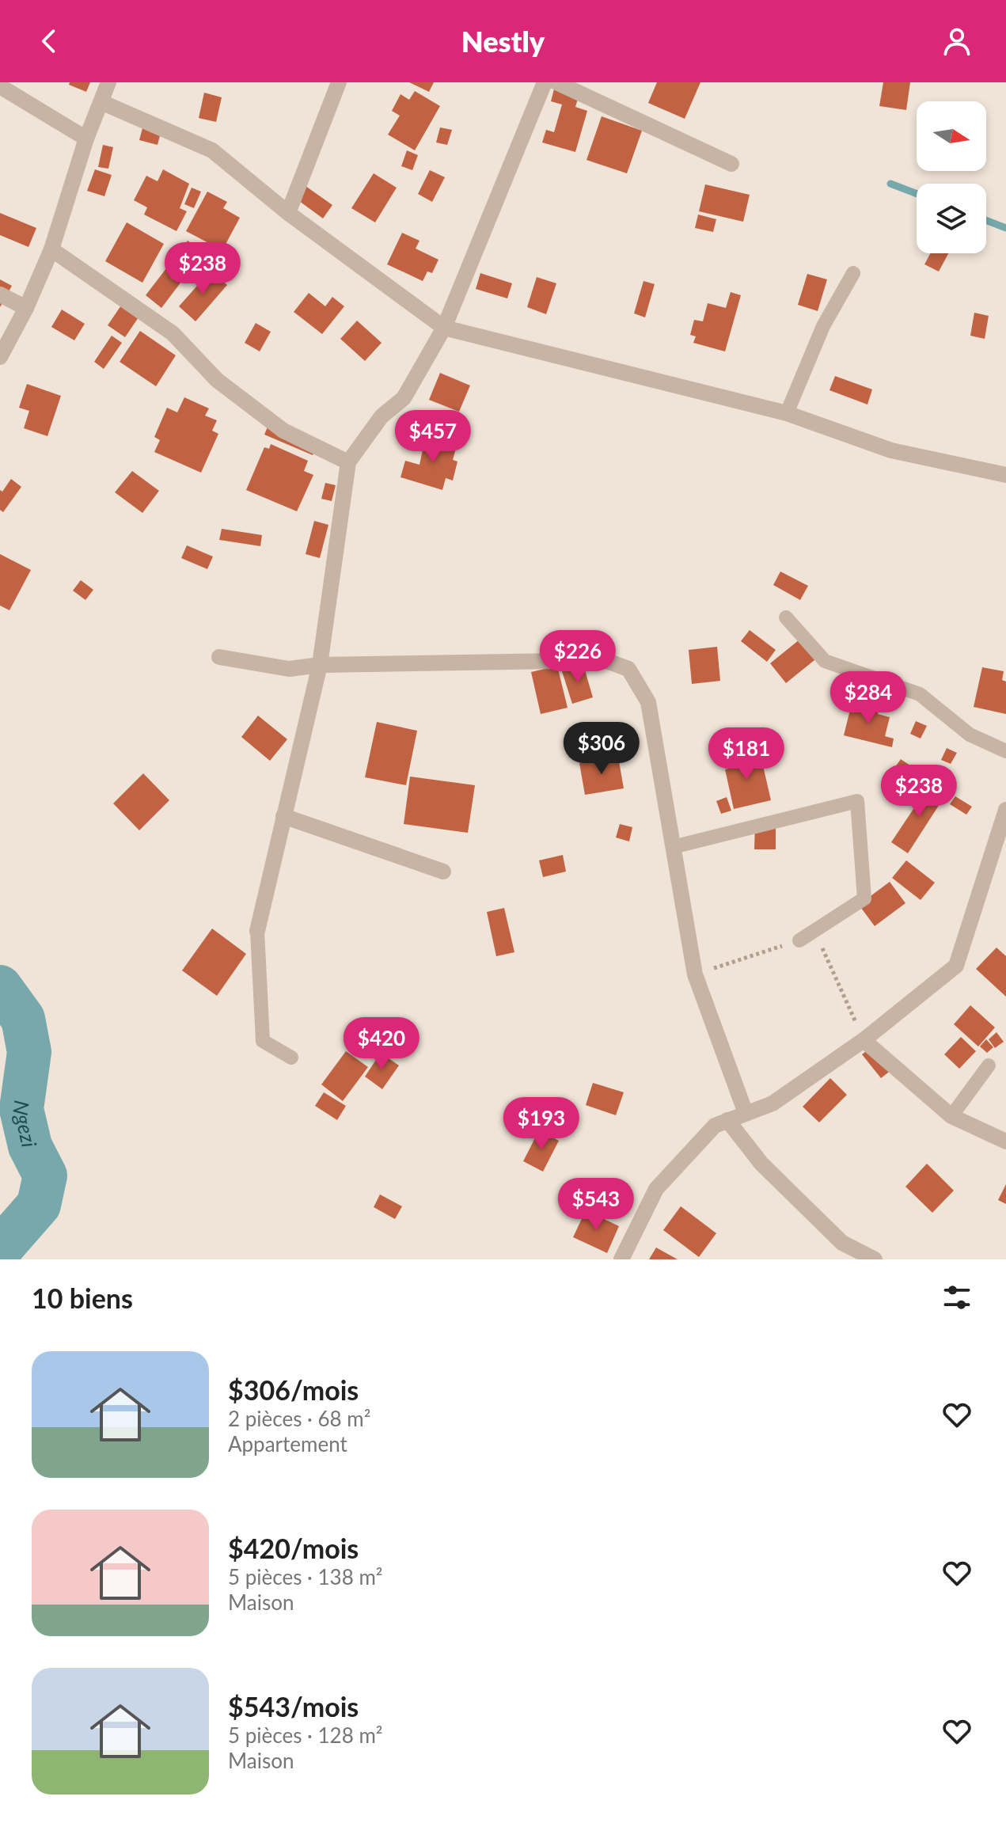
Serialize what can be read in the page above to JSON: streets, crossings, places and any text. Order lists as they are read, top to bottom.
{
  "water": ["Ngezi"],
  "north": "right",
  "page": {
    "header": "Nestly",
    "price": [
      "$238",
      "$457",
      "$226",
      "$284",
      "$306",
      "$181",
      "$238",
      "$420",
      "$193",
      "$543"
    ],
    "heading": "10 biens",
    "list": [
      {
        "name": "$306/mois",
        "note": "2 pièces · 68 m² · Appartement"
      },
      {
        "name": "$420/mois",
        "note": "5 pièces · 138 m² · Maison"
      },
      {
        "name": "$543/mois",
        "note": "5 pièces · 128 m² · Maison"
      }
    ]
  }
}
